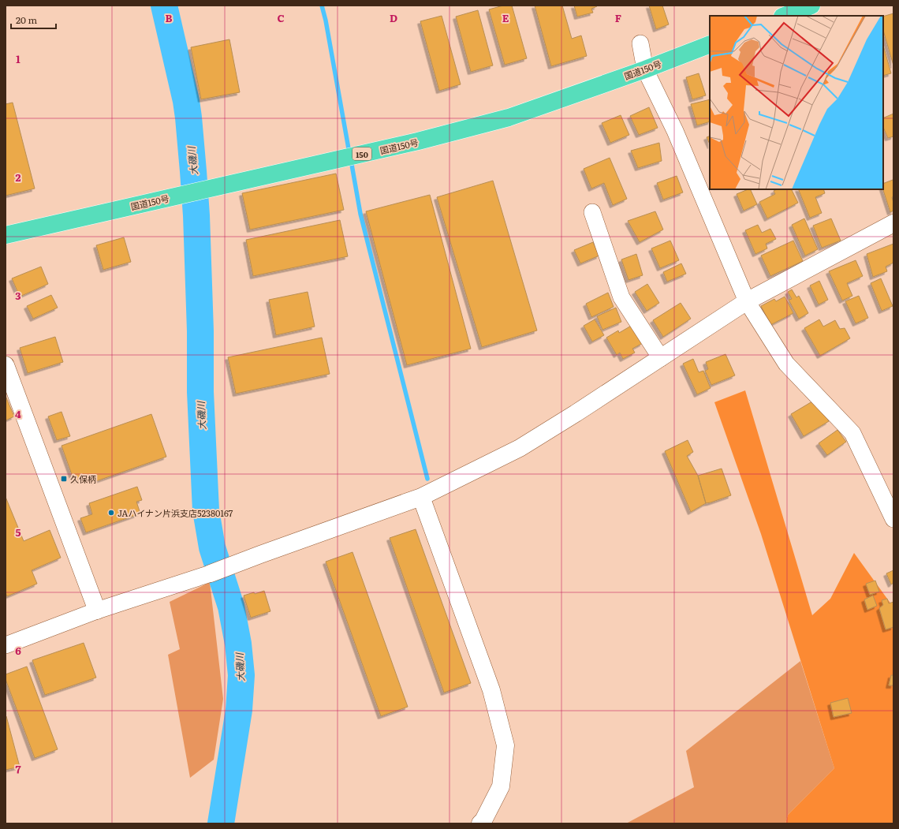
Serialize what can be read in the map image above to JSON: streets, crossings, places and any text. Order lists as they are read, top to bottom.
{
  "streets": {
    "highway": ["国道150号", "150"]
  },
  "water": ["大磯川"],
  "places": {
    "transit": ["久保柄"],
    "other": ["JAハイナン片浜支店52380167"]
  },
  "scale_bar": "20 m",
  "grid": {
    "columns": [
      "B",
      "C",
      "D",
      "E",
      "F"
    ],
    "rows": [
      "1",
      "2",
      "3",
      "4",
      "5",
      "6",
      "7"
    ]
  }
}
